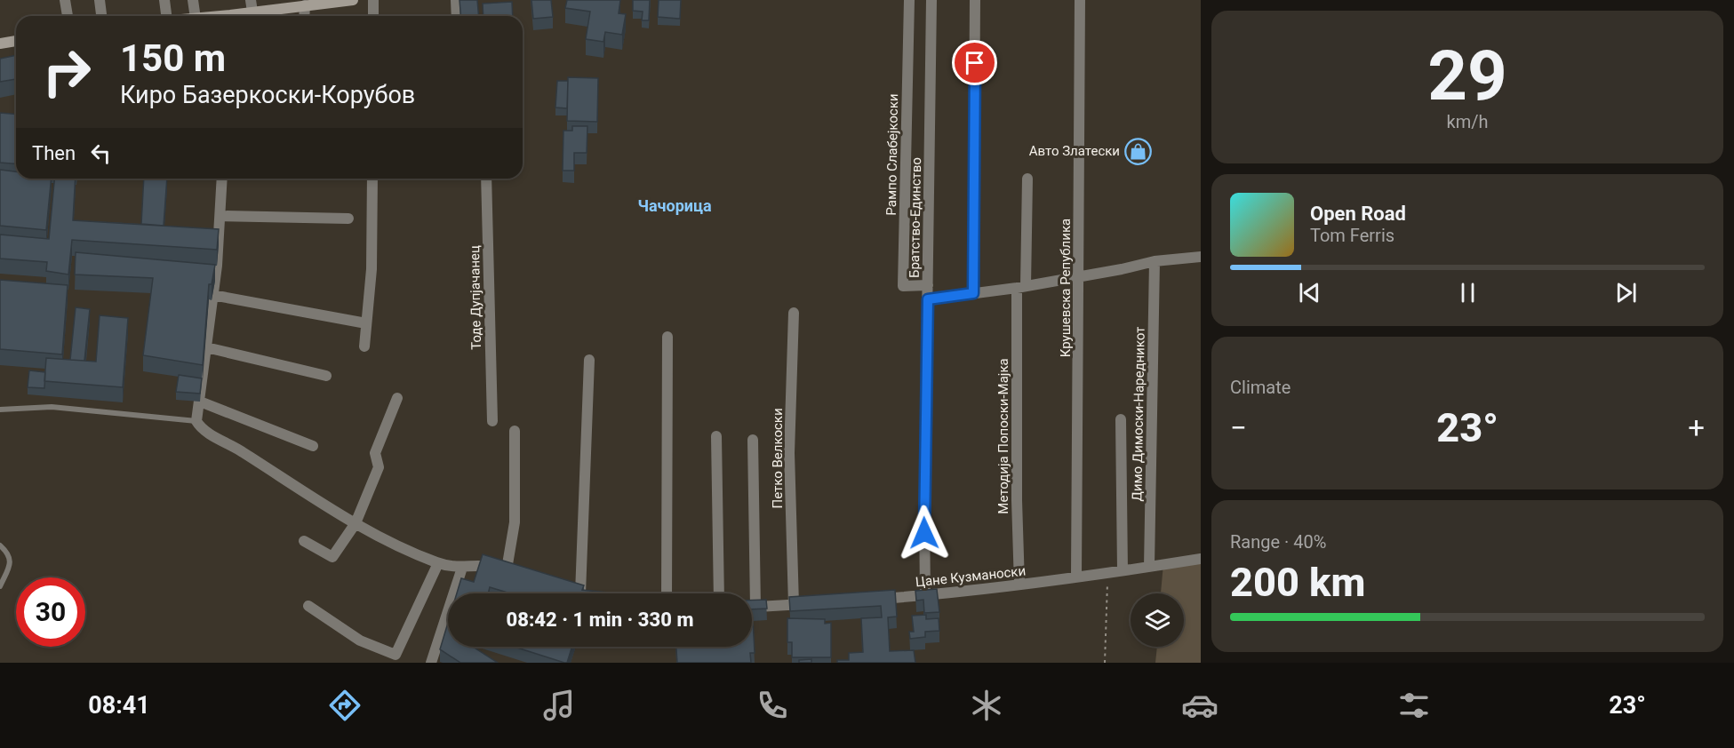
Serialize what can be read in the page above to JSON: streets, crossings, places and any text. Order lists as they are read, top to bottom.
{
  "streets": {
    "street": [
      "Рампо Слабејкоски",
      "Братство-Единство",
      "Крушевска Република",
      "Тоде Дупјачанец",
      "Димо Димоски-Наредникот",
      "Методија Попоски-Мајка",
      "Петко Велкоски",
      "Цане Кузманоски"
    ]
  },
  "crossings": [
    ["Рампо Слабејкоски", "Братство-Единство"],
    ["Братство-Единство", "Цане Кузманоски"],
    ["Крушевска Република", "Цане Кузманоски"],
    ["Димо Димоски-Наредникот", "Цане Кузманоски"],
    ["Методија Попоски-Мајка", "Цане Кузманоски"]
  ],
  "districts": ["Чачорица"],
  "places": {
    "shop": ["Авто Златески"]
  },
  "page": {
    "tile": [
      ["29", "km/h"],
      "Climate",
      ["Range · 40%", "200 km"]
    ],
    "turn": ["150 m", "Киро Базеркоски-Корубов"],
    "then": "Then",
    "song": ["Open Road", "Tom Ferris"],
    "heat": ["−", "23°", "+"],
    "limit": "30",
    "trip": "08:42 · 1 min · 330 m",
    "tabs": ["08:41", "23°"]
  }
}
